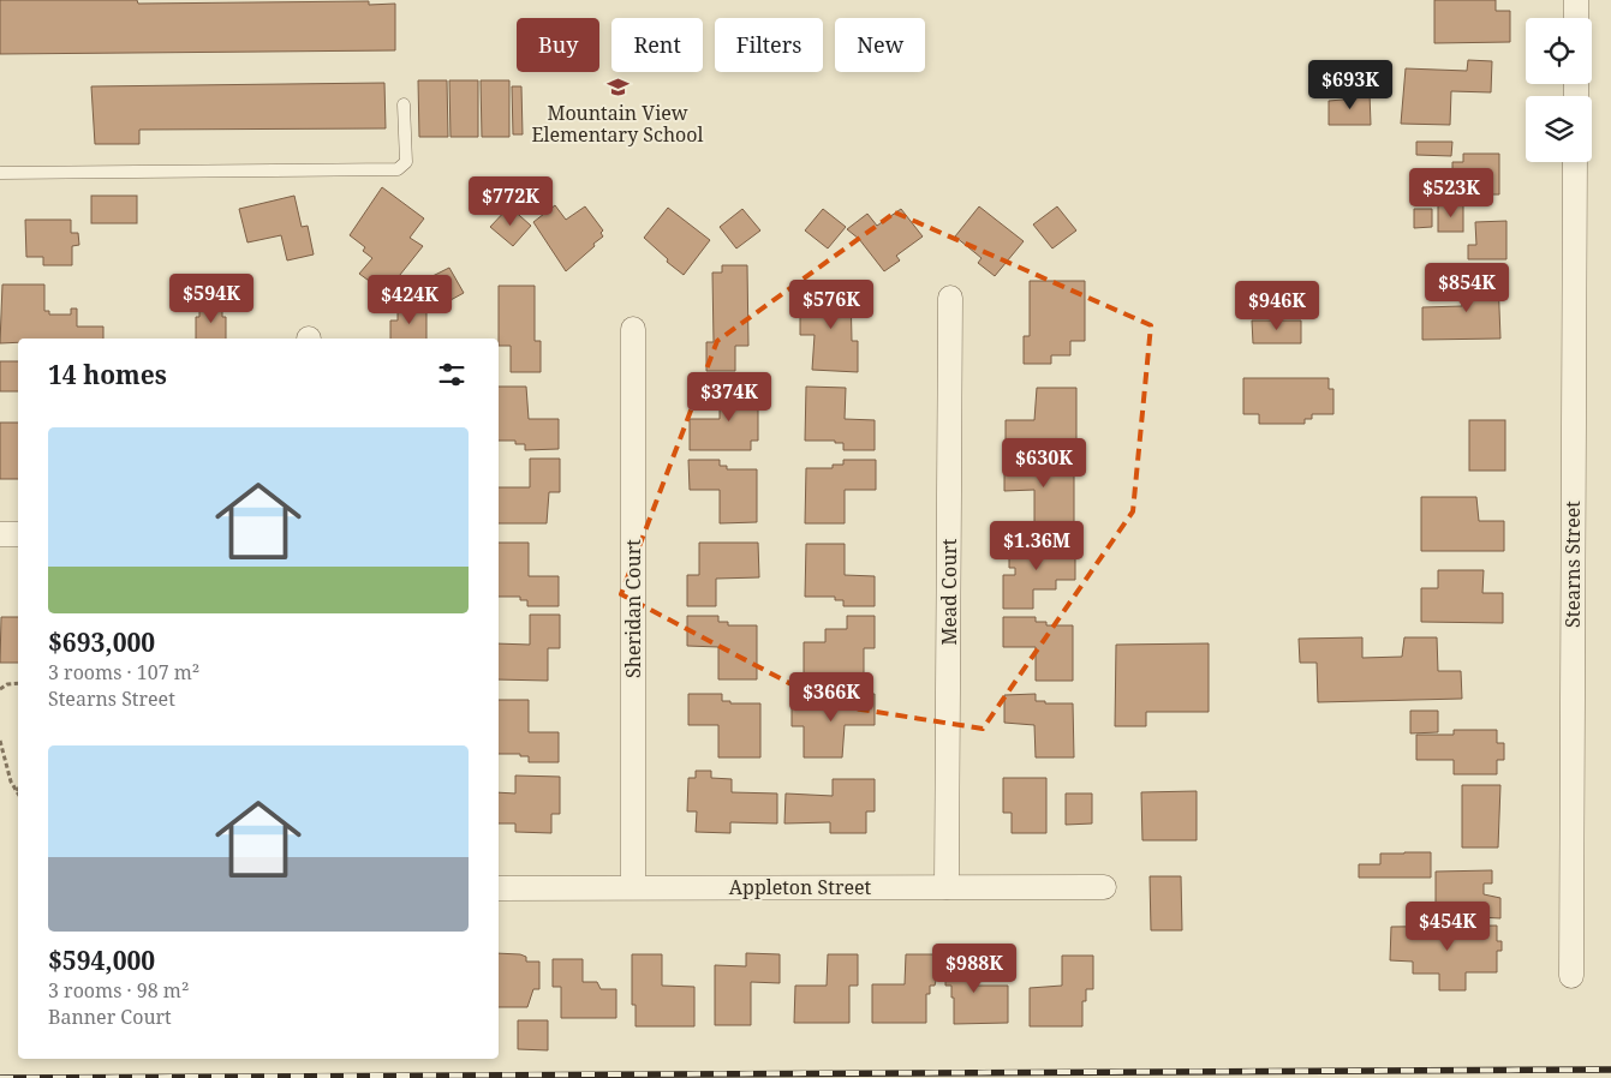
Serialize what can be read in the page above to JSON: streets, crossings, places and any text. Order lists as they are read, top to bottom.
{
  "streets": {
    "street": [
      "Stearns Street",
      "Mead Court",
      "Sheridan Court",
      "Appleton Street"
    ]
  },
  "crossings": [
    ["Mead Court", "Appleton Street"],
    ["Sheridan Court", "Appleton Street"]
  ],
  "places": {
    "school or university": ["Mountain View Elementary School"]
  },
  "page": {
    "chip": [
      "Buy",
      "Rent",
      "Filters",
      "New"
    ],
    "price": [
      "$693K",
      "$523K",
      "$772K",
      "$854K",
      "$594K",
      "$424K",
      "$576K",
      "$946K",
      "$374K",
      "$630K",
      "$1.36M",
      "$366K",
      "$454K",
      "$988K"
    ],
    "heading": "14 homes",
    "list": [
      {
        "name": "$693,000",
        "note": "3 rooms · 107 m² · Stearns Street"
      },
      {
        "name": "$594,000",
        "note": "3 rooms · 98 m² · Banner Court"
      }
    ]
  }
}
